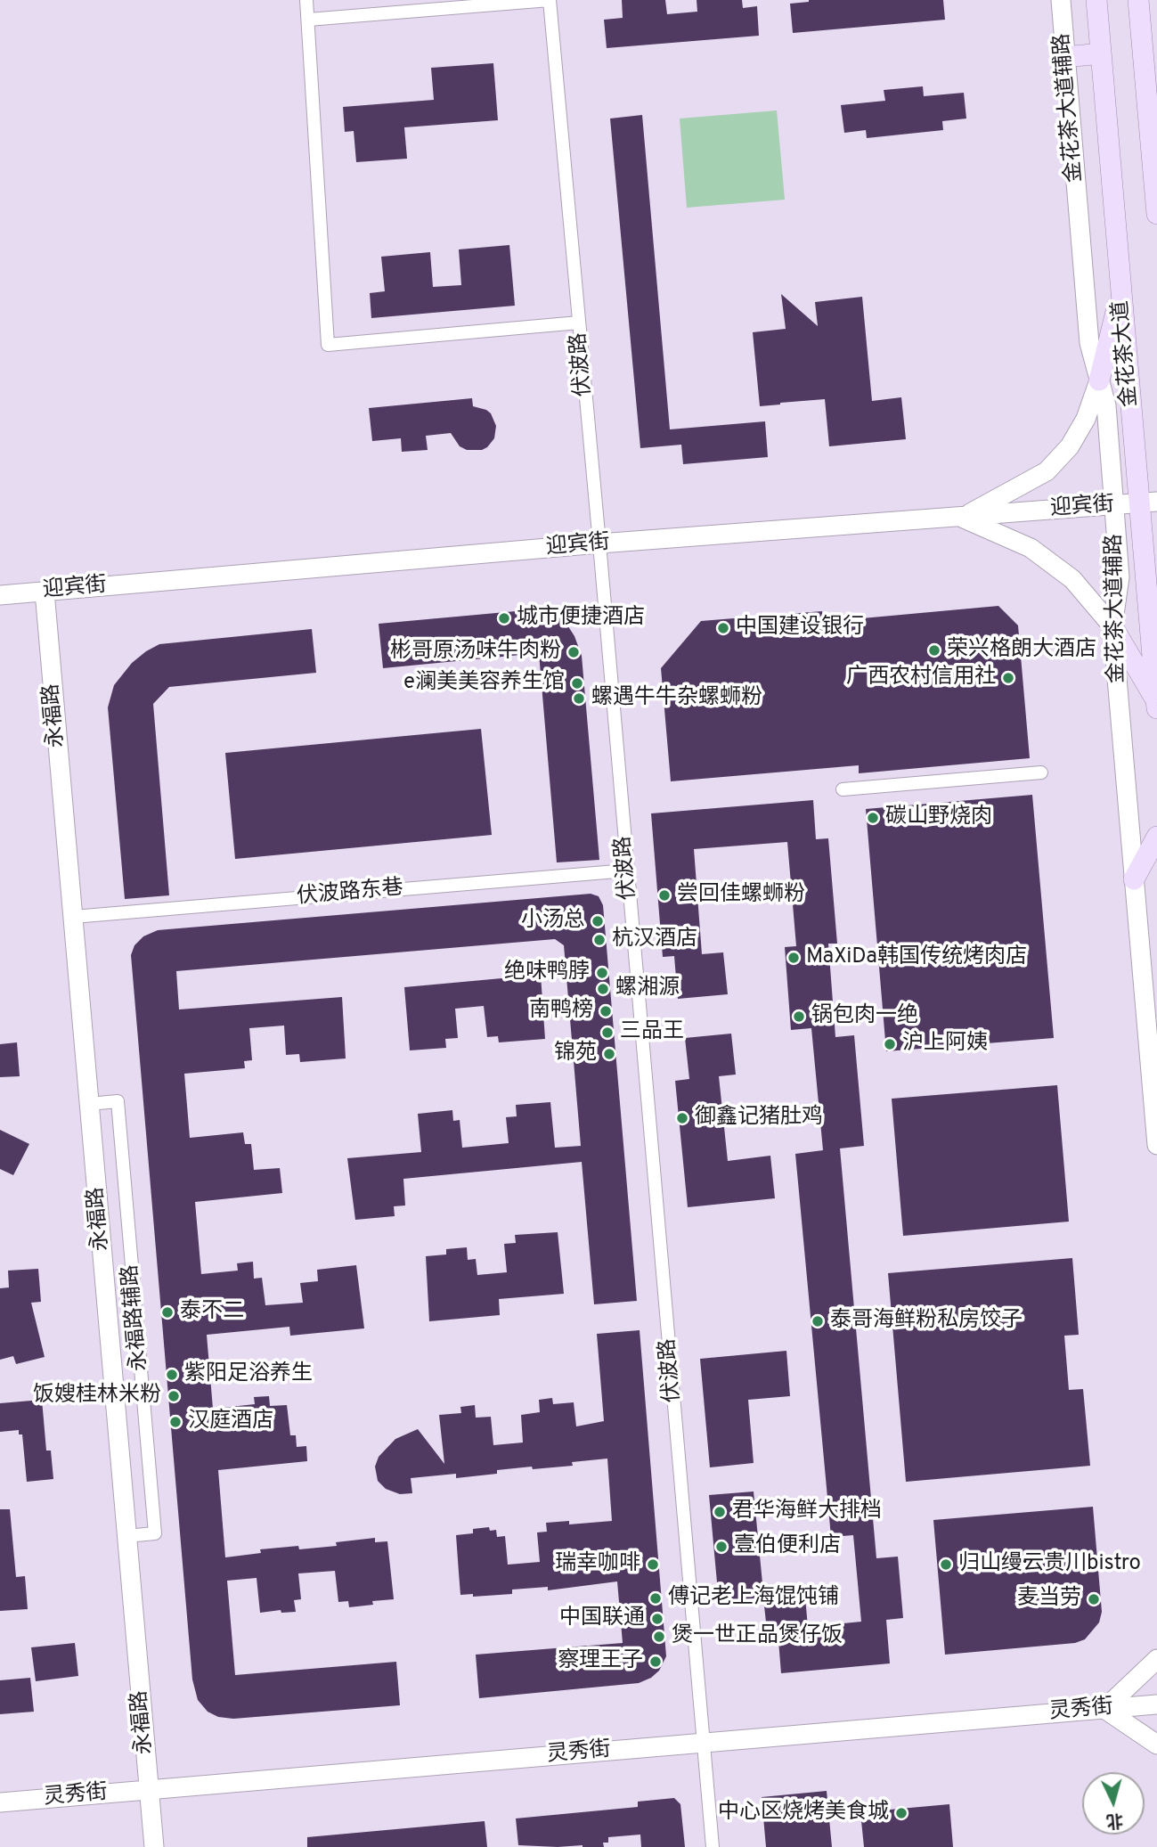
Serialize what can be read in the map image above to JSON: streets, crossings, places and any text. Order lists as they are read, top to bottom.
{
  "streets": {
    "main road": [
      "金花茶大道辅路",
      "金花茶大道",
      "迎宾街",
      "永福路",
      "灵秀街"
    ],
    "street": ["伏波路", "伏波路东巷", "永福路辅路"]
  },
  "crossings": [
    ["金花茶大道辅路", "迎宾街"],
    ["金花茶大道", "迎宾街"],
    ["伏波路", "迎宾街"],
    ["伏波路", "伏波路东巷"],
    ["伏波路", "灵秀街"],
    ["迎宾街", "永福路"],
    ["永福路", "伏波路东巷"],
    ["永福路", "永福路辅路"],
    ["永福路", "灵秀街"]
  ],
  "places": [
    "城市便捷酒店",
    "中国建设银行",
    "荣兴格朗大酒店",
    "彬哥原汤味牛肉粉",
    "广西农村信用社",
    "e澜美美容养生馆",
    "螺遇牛牛杂螺蛳粉",
    "碳山野烧肉",
    "尝回佳螺蛳粉",
    "小汤总",
    "杭汉酒店",
    "MaXiDa韩国传统烤肉店",
    "绝味鸭脖",
    "螺湘源",
    "南鸭榜",
    "锅包肉一绝",
    "三品王",
    "沪上阿姨",
    "锦苑",
    "御鑫记猪肚鸡",
    "泰不二",
    "泰哥海鲜粉私房饺子",
    "紫阳足浴养生",
    "饭嫂桂林米粉",
    "汉庭酒店",
    "君华海鲜大排档",
    "壹伯便利店",
    "瑞幸咖啡",
    "归山缦·云贵川bistro",
    "傅记老上海馄饨铺",
    "麦当劳",
    "中国联通",
    "煲一世正品煲仔饭",
    "察理王子",
    "中心区烧烤美食城"
  ],
  "north": "bottom"
}
